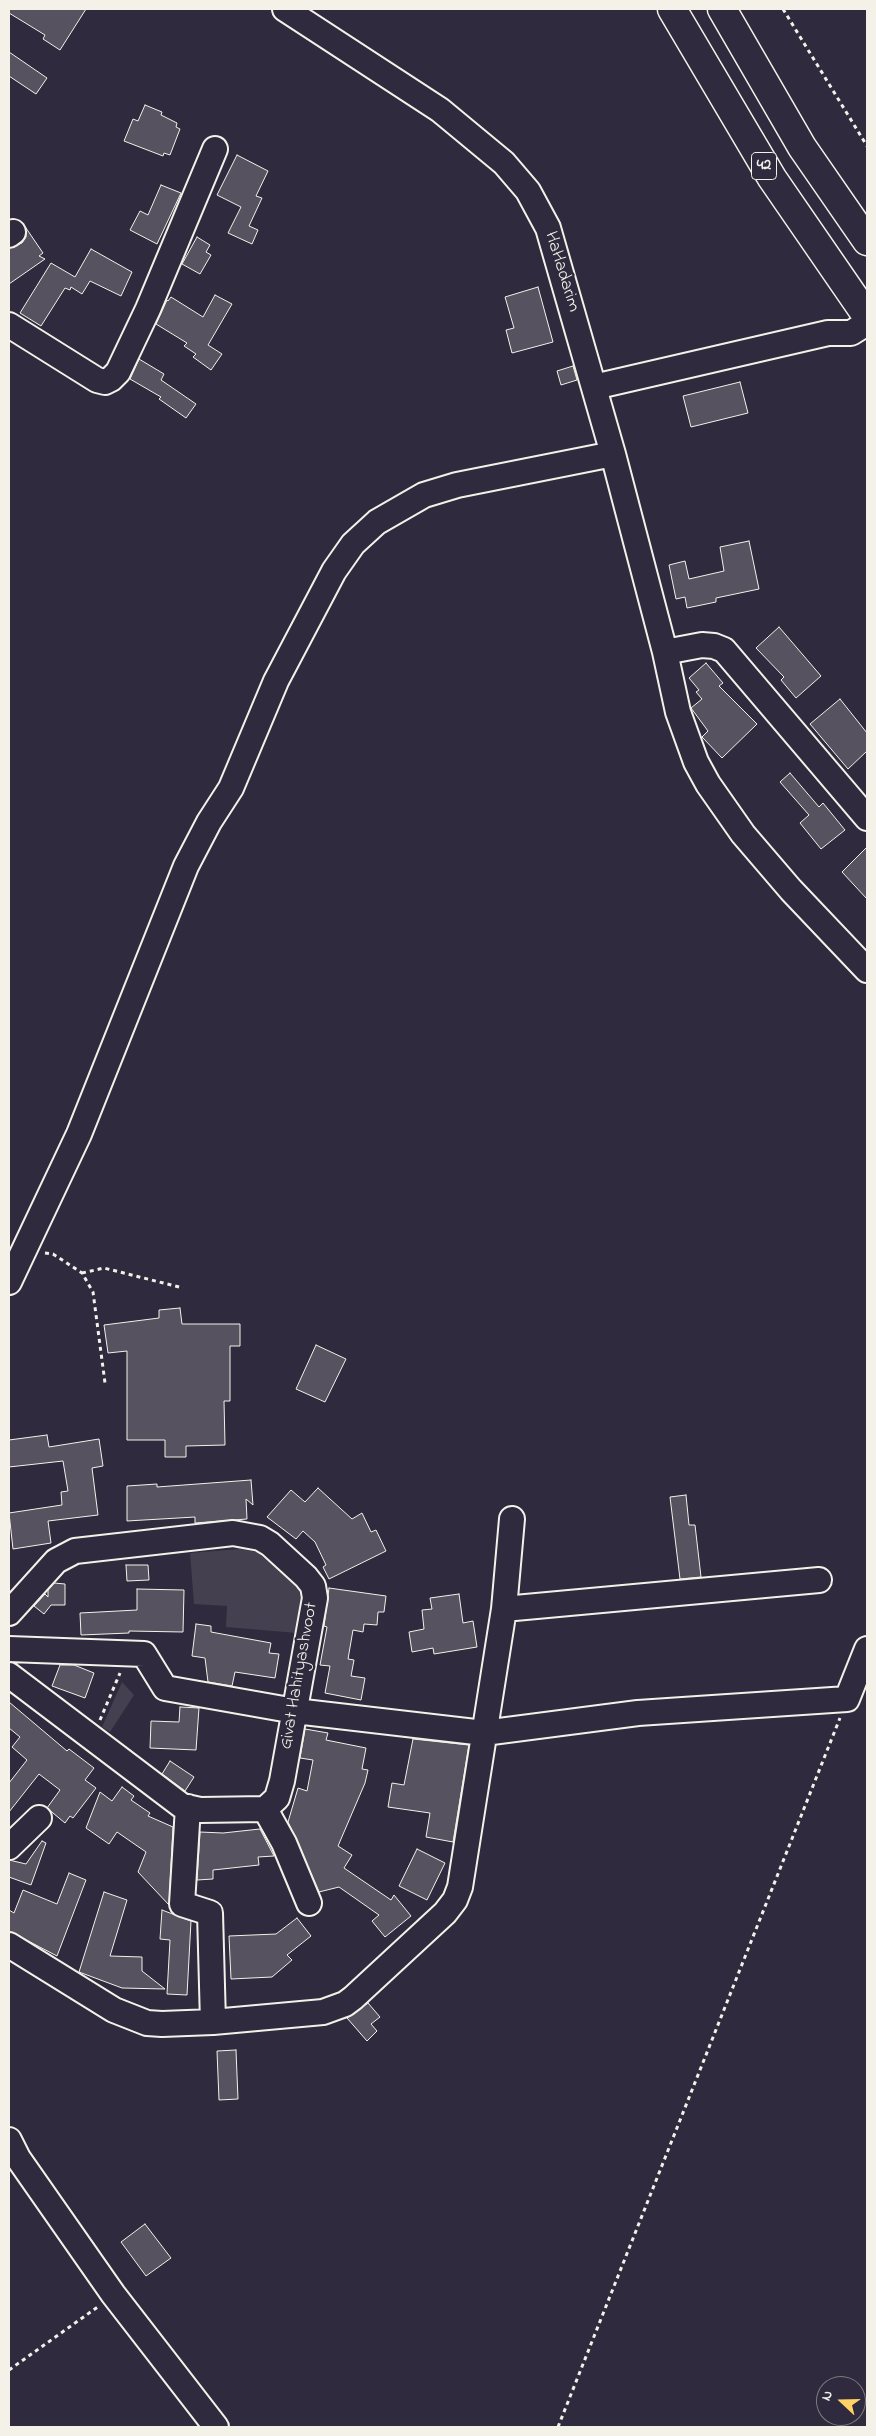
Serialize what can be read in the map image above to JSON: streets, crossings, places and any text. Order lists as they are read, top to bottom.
{
  "streets": {
    "highway": ["42"],
    "street": ["HaHadarim", "Givat Hahityashvoot"]
  },
  "north": "left"
}
